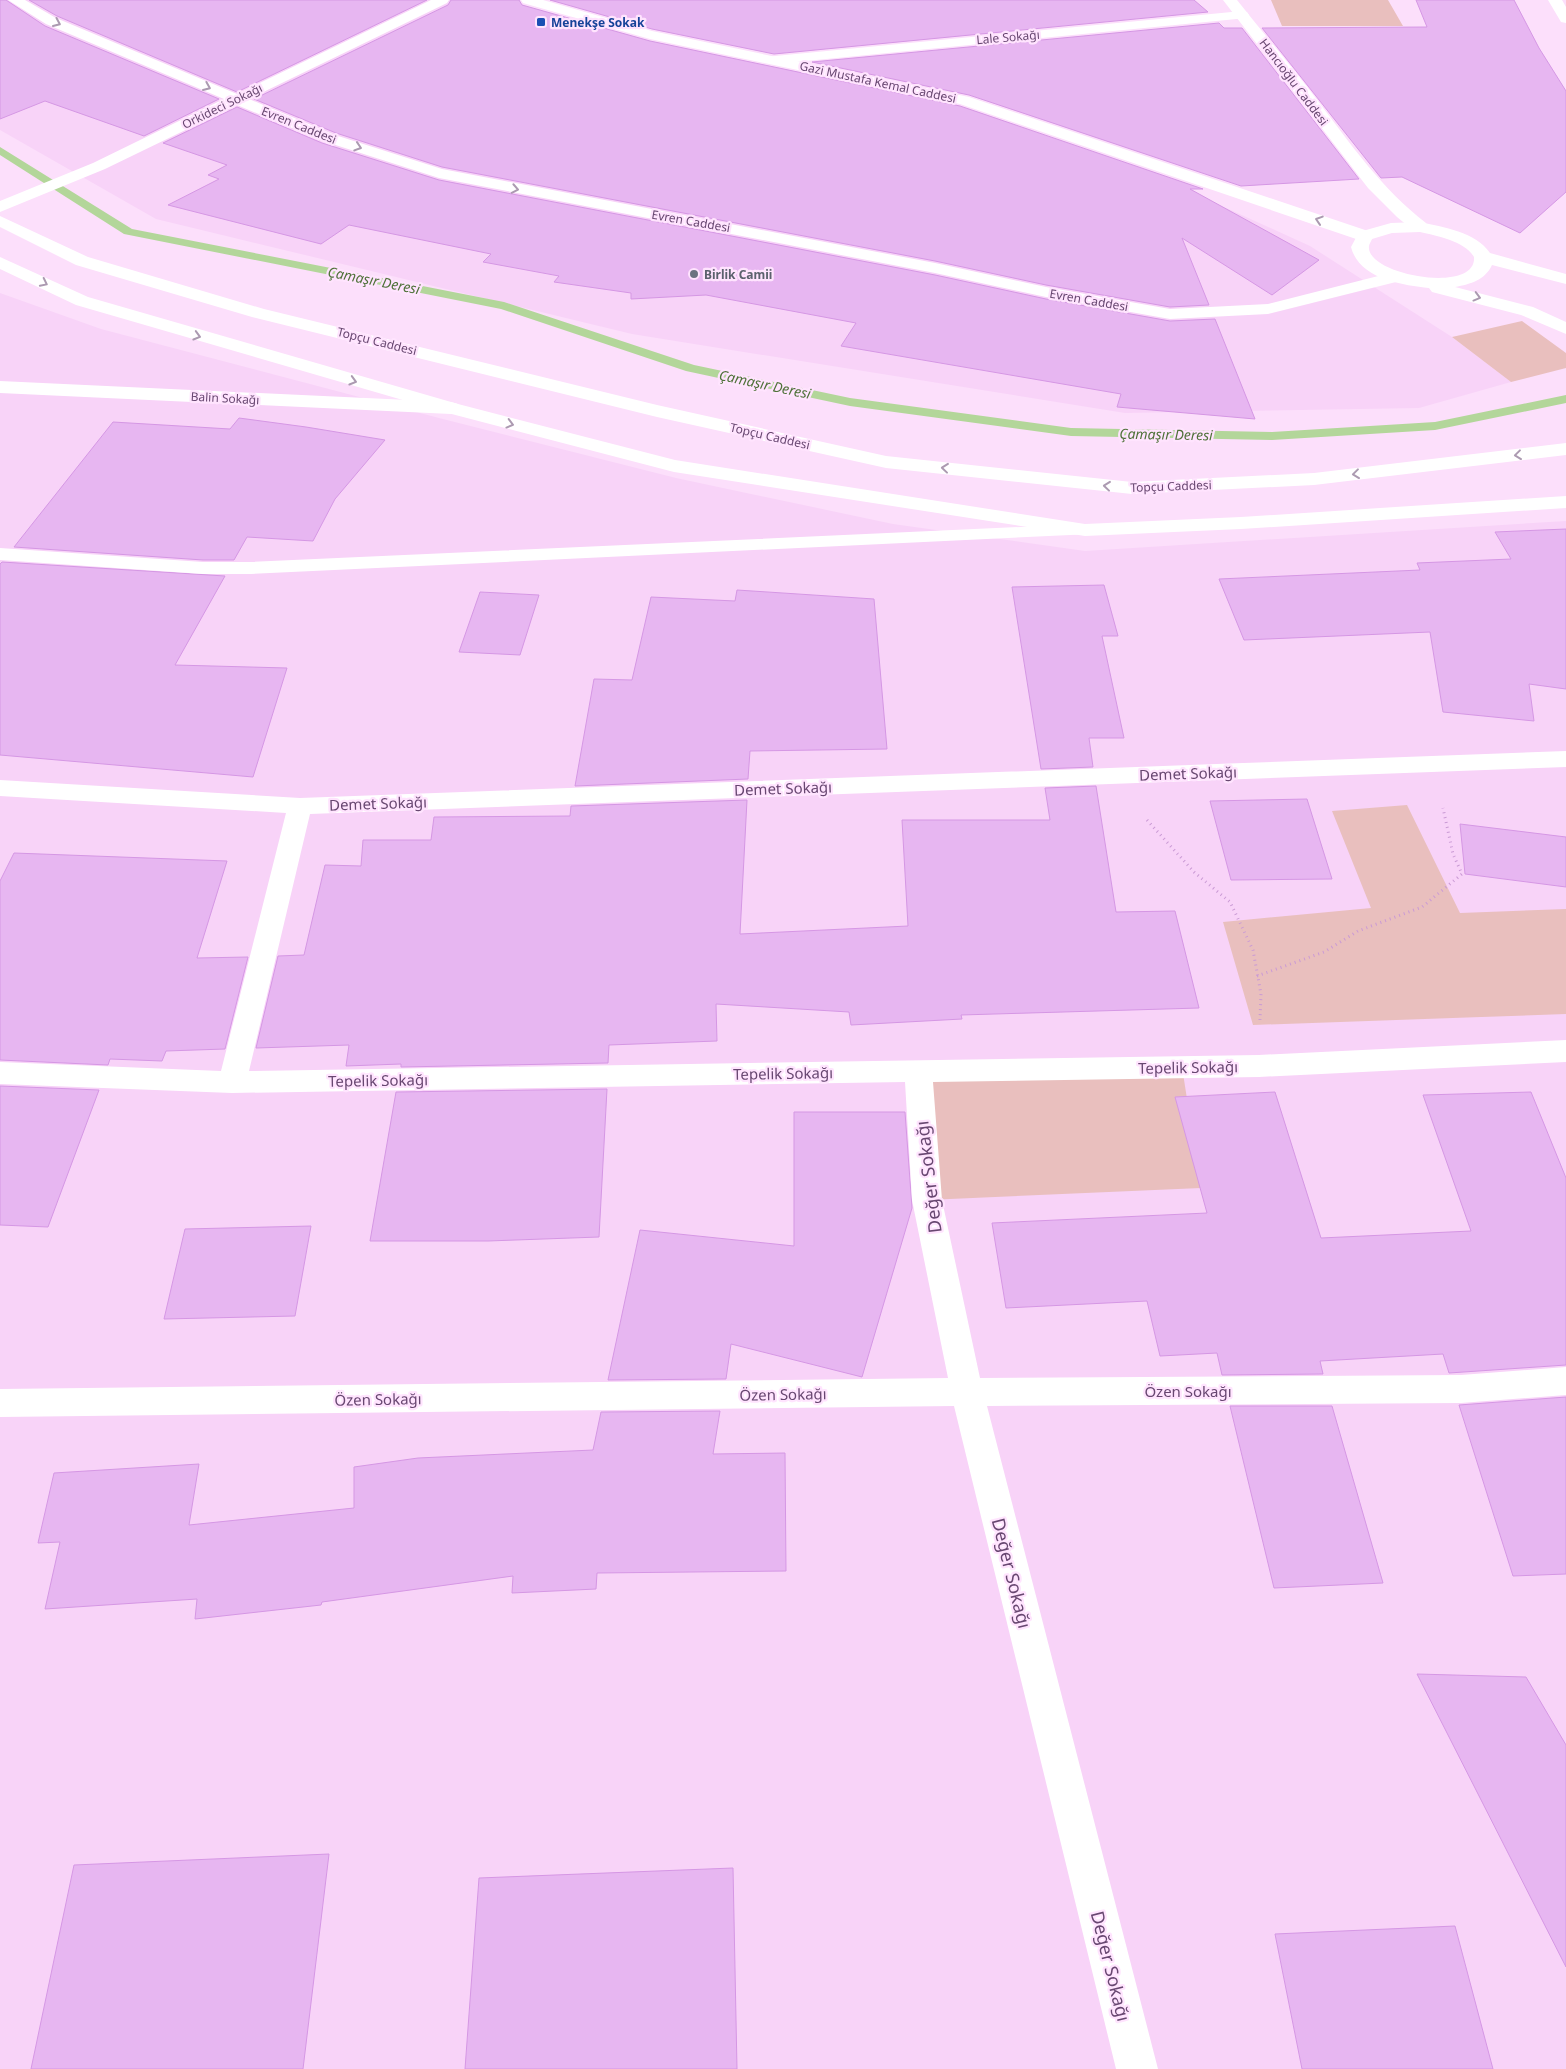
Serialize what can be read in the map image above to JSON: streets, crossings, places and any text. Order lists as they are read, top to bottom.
{
  "streets": {
    "street": [
      "Lale Sokağı",
      "Gazi Mustafa Kemal Caddesi",
      "Hancıoğlu Caddesi",
      "Orkideci Sokağı",
      "Evren Caddesi",
      "Topçu Caddesi",
      "Balin Sokağı",
      "Demet Sokağı",
      "Tepelik Sokağı",
      "Değer Sokağı",
      "Özen Sokağı"
    ]
  },
  "crossings": [
    ["Lale Sokağı", "Gazi Mustafa Kemal Caddesi"],
    ["Lale Sokağı", "Hancıoğlu Caddesi"],
    ["Gazi Mustafa Kemal Caddesi", "Hancıoğlu Caddesi"],
    ["Gazi Mustafa Kemal Caddesi", "Evren Caddesi"],
    ["Orkideci Sokağı", "Evren Caddesi"],
    ["Tepelik Sokağı", "Değer Sokağı"],
    ["Değer Sokağı", "Özen Sokağı"]
  ],
  "water": ["Çamaşır Deresi"],
  "places": {
    "transit": ["Menekşe Sokak"],
    "other": ["Birlik Camii"]
  }
}
